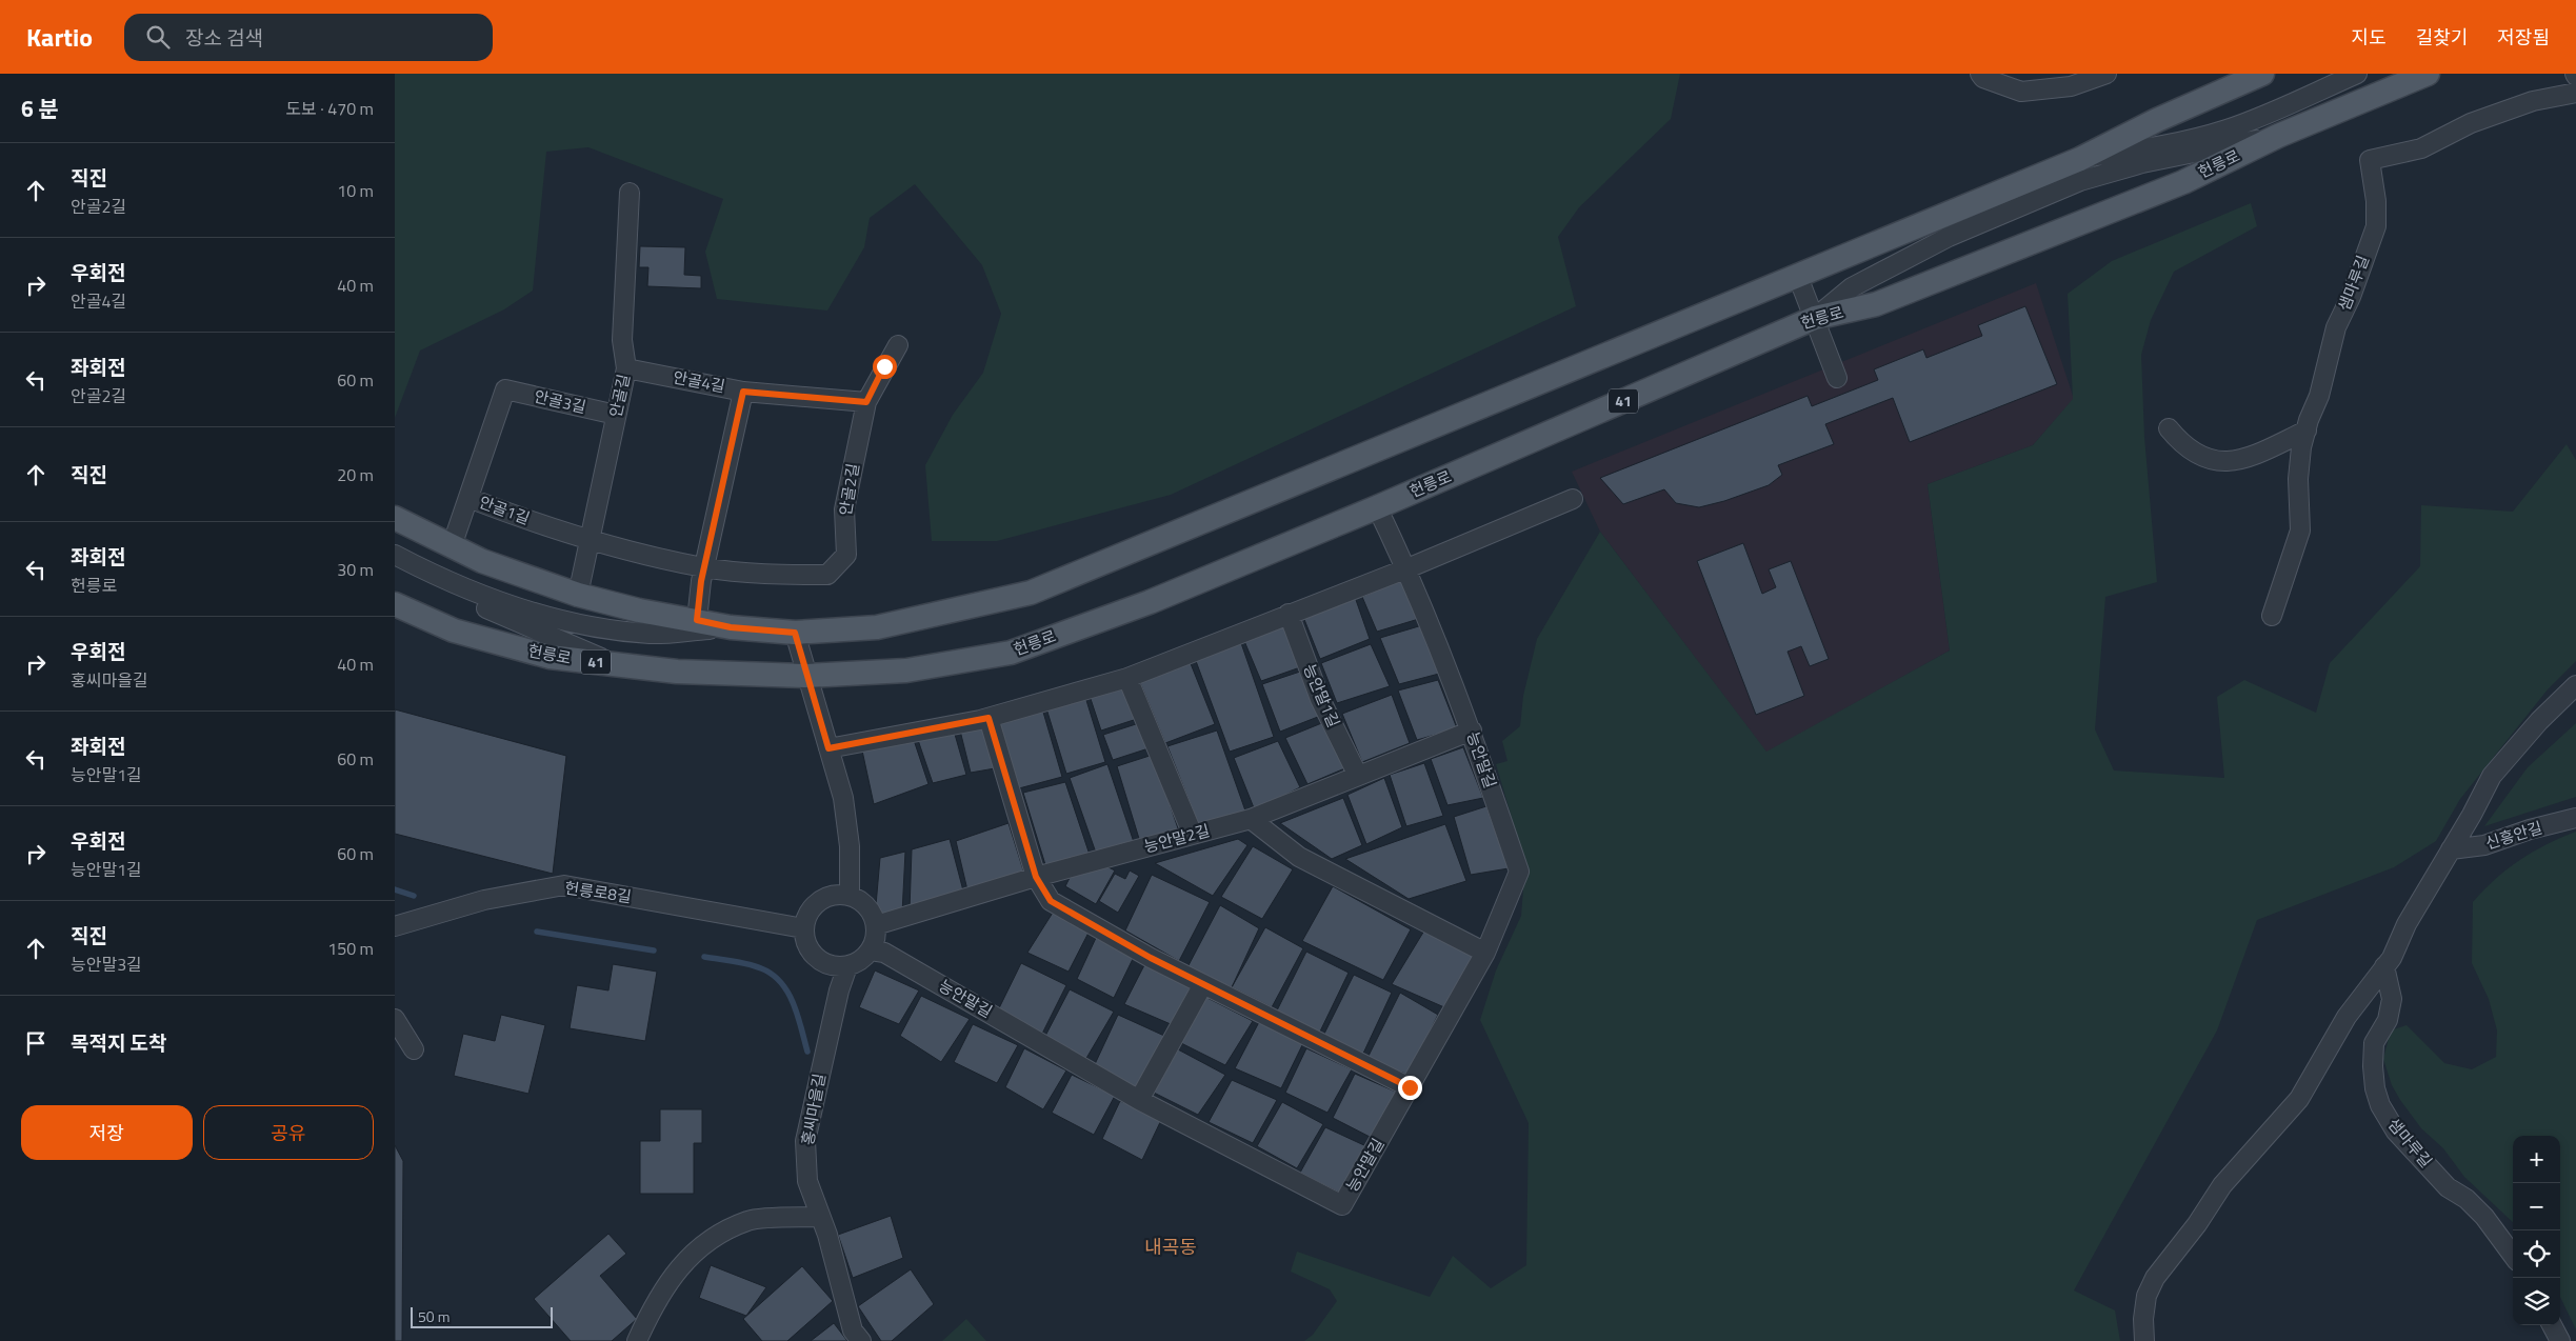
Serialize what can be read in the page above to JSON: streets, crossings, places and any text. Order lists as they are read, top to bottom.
{
  "streets": {
    "main road": ["헌릉로", "41"],
    "street": [
      "샘마루길",
      "안골4길",
      "안골길",
      "안골3길",
      "안골2길",
      "안골1길",
      "능안말1길",
      "능안말길",
      "신흥안길",
      "능안말2길",
      "헌릉로8길",
      "홍씨마을길"
    ]
  },
  "crossings": [
    ["헌릉로", "능안말길"],
    ["안골4길", "안골길"],
    ["안골4길", "안골2길"],
    ["안골길", "안골3길"],
    ["안골길", "안골2길"],
    ["안골길", "안골1길"],
    ["안골3길", "안골1길"],
    ["안골2길", "안골1길"],
    ["능안말1길", "능안말2길"],
    ["능안말길", "능안말2길"],
    ["능안말길", "헌릉로8길"],
    ["능안말길", "홍씨마을길"],
    ["능안말2길", "헌릉로8길"],
    ["능안말2길", "홍씨마을길"],
    ["헌릉로8길", "홍씨마을길"]
  ],
  "districts": ["내곡동"],
  "scale_bar": "50 m",
  "page": {
    "header": "Kartio",
    "search": "장소 검색",
    "nav": ["지도", "길찾기", "저장됨"],
    "heading": ["6 분", "도보 · 470 m"],
    "list": [
      ["직진", "안골2길", "10 m"],
      ["우회전", "안골4길", "40 m"],
      ["좌회전", "안골2길", "60 m"],
      ["직진", "20 m"],
      ["좌회전", "헌릉로", "30 m"],
      ["우회전", "홍씨마을길", "40 m"],
      ["좌회전", "능안말1길", "60 m"],
      ["우회전", "능안말1길", "60 m"],
      ["직진", "능안말3길", "150 m"],
      "목적지 도착"
    ],
    "buttons": ["저장", "공유"],
    "map_buttons": ["+", "−"],
    "scale": "50 m"
  }
}
